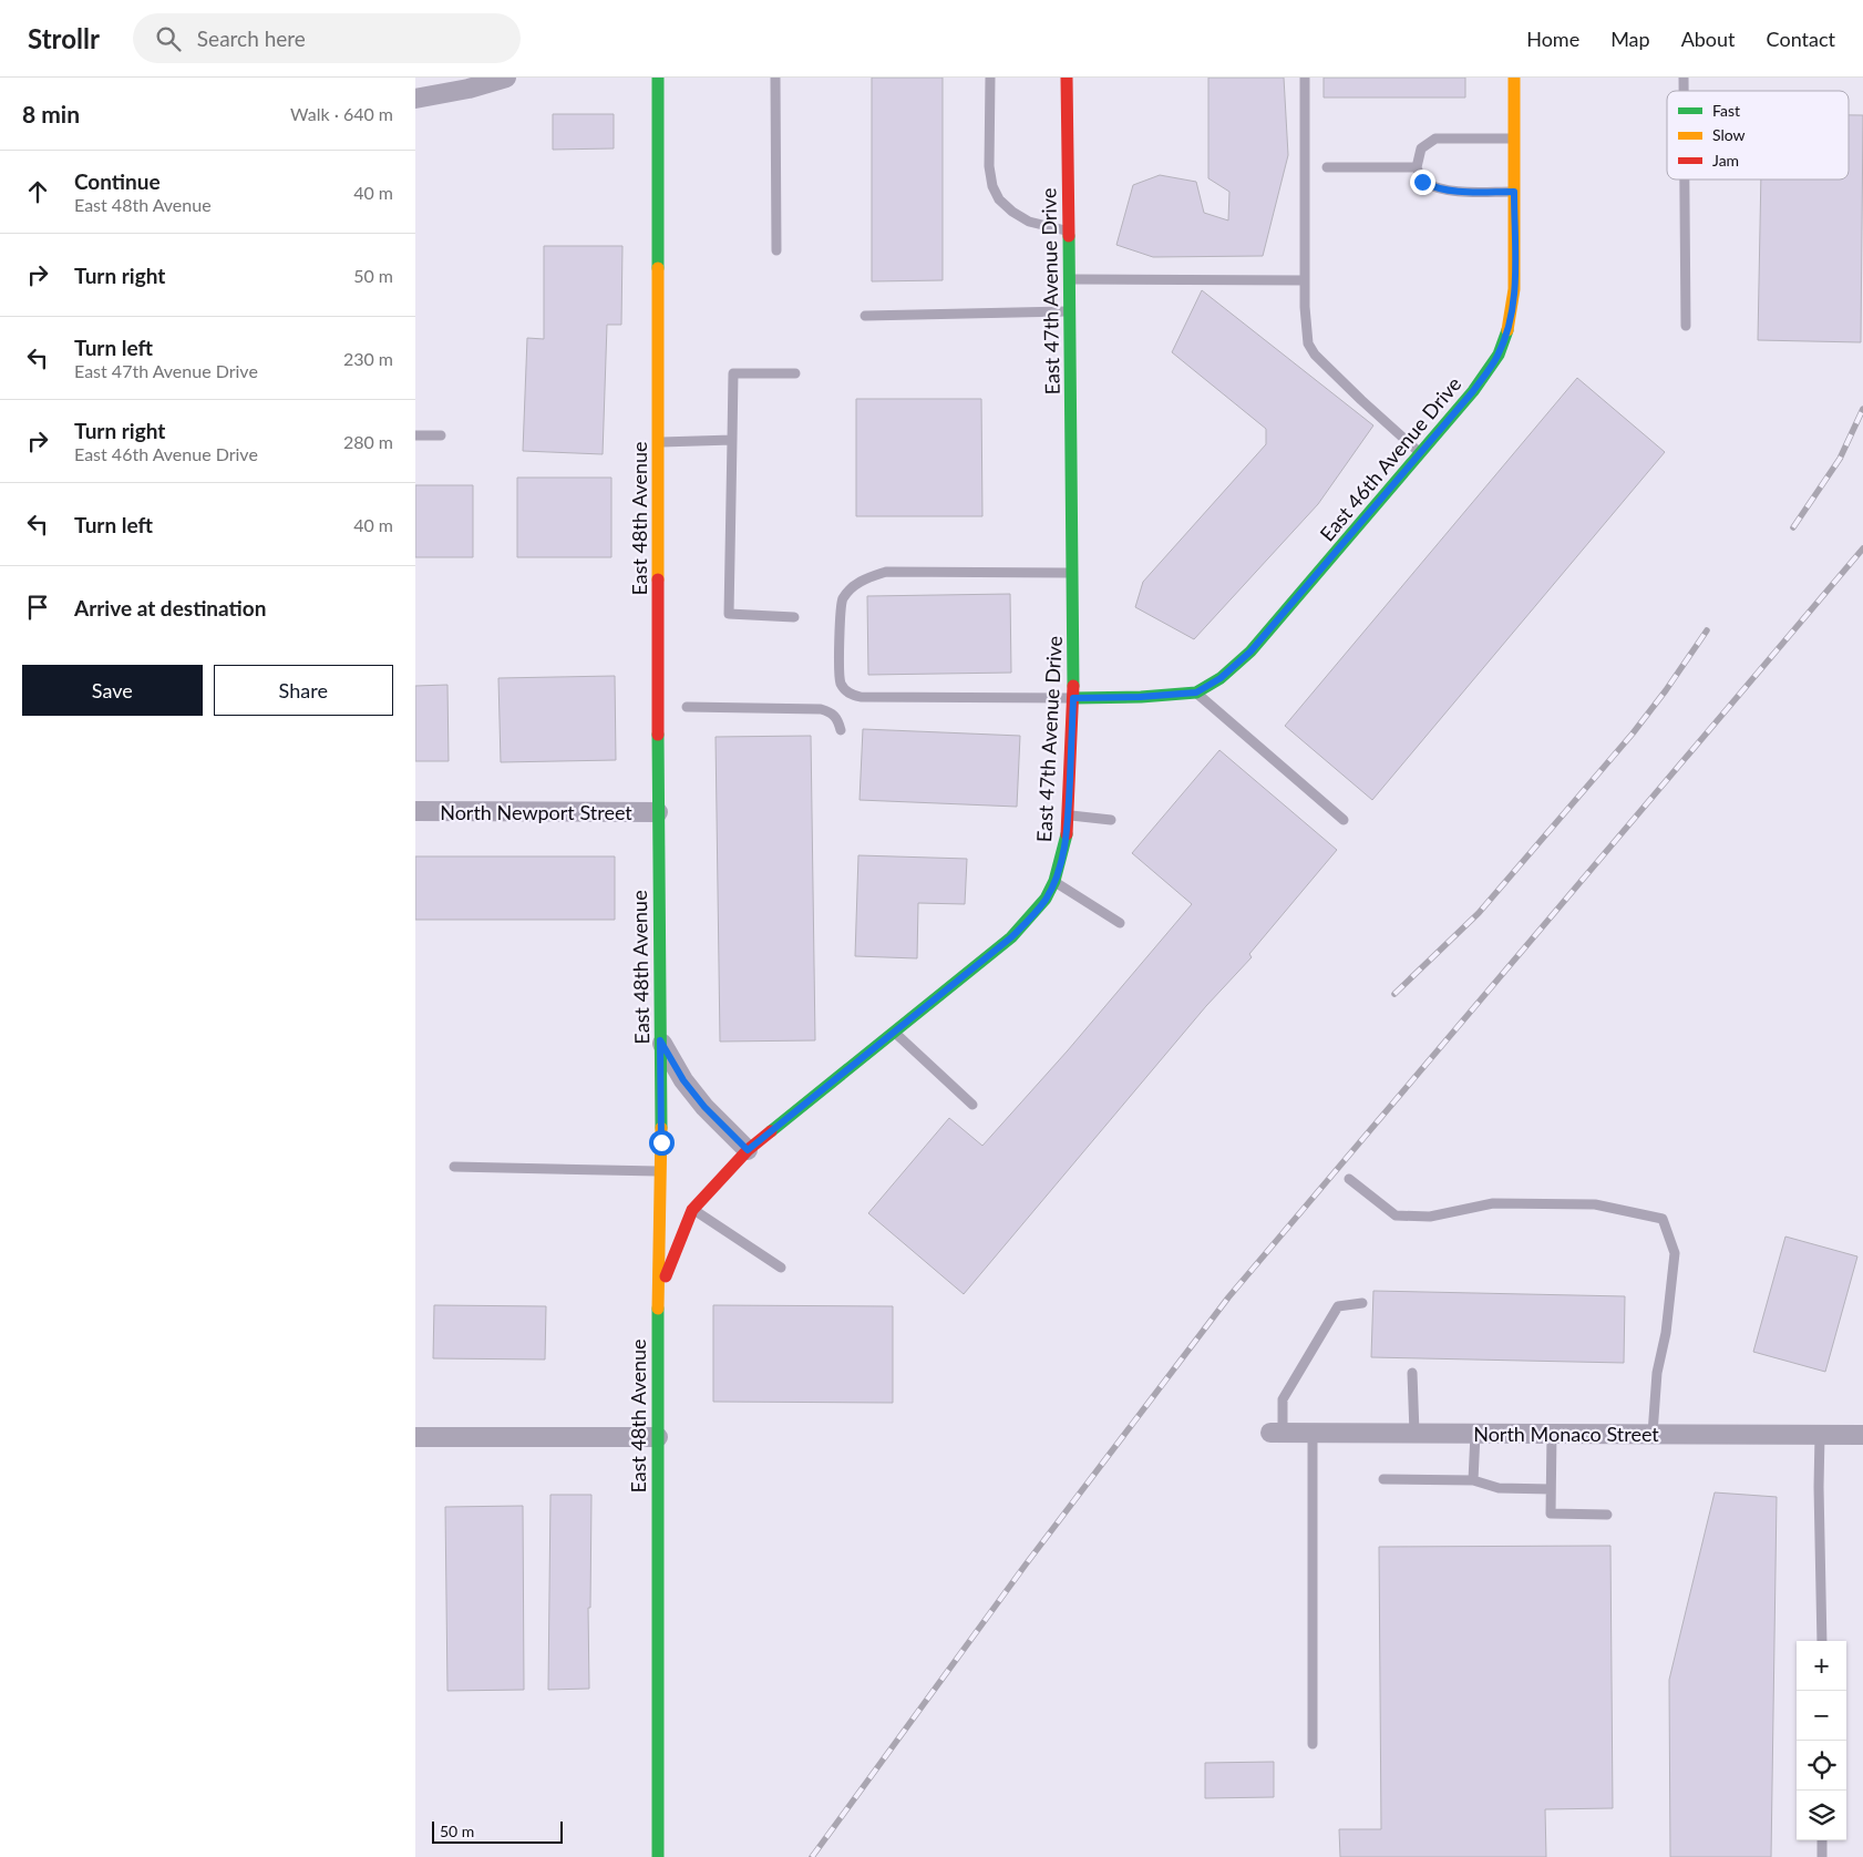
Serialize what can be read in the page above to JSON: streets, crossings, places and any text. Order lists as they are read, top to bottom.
{
  "streets": {
    "street": [
      "East 47th Avenue Drive",
      "East 46th Avenue Drive",
      "East 48th Avenue",
      "North Newport Street",
      "North Monaco Street"
    ]
  },
  "crossings": [
    ["East 47th Avenue Drive", "East 46th Avenue Drive"],
    ["East 47th Avenue Drive", "East 48th Avenue"],
    ["East 48th Avenue", "North Newport Street"]
  ],
  "legend": ["Fast", "Slow", "Jam"],
  "scale_bar": "50 m",
  "page": {
    "header": "Strollr",
    "search": "Search here",
    "nav": [
      "Home",
      "Map",
      "About",
      "Contact"
    ],
    "heading": ["8 min", "Walk · 640 m"],
    "list": [
      ["Continue", "East 48th Avenue", "40 m"],
      ["Turn right", "50 m"],
      ["Turn left", "East 47th Avenue Drive", "230 m"],
      ["Turn right", "East 46th Avenue Drive", "280 m"],
      ["Turn left", "40 m"],
      "Arrive at destination"
    ],
    "buttons": ["Save", "Share"],
    "map_buttons": ["+", "−"],
    "scale": "50 m"
  }
}
